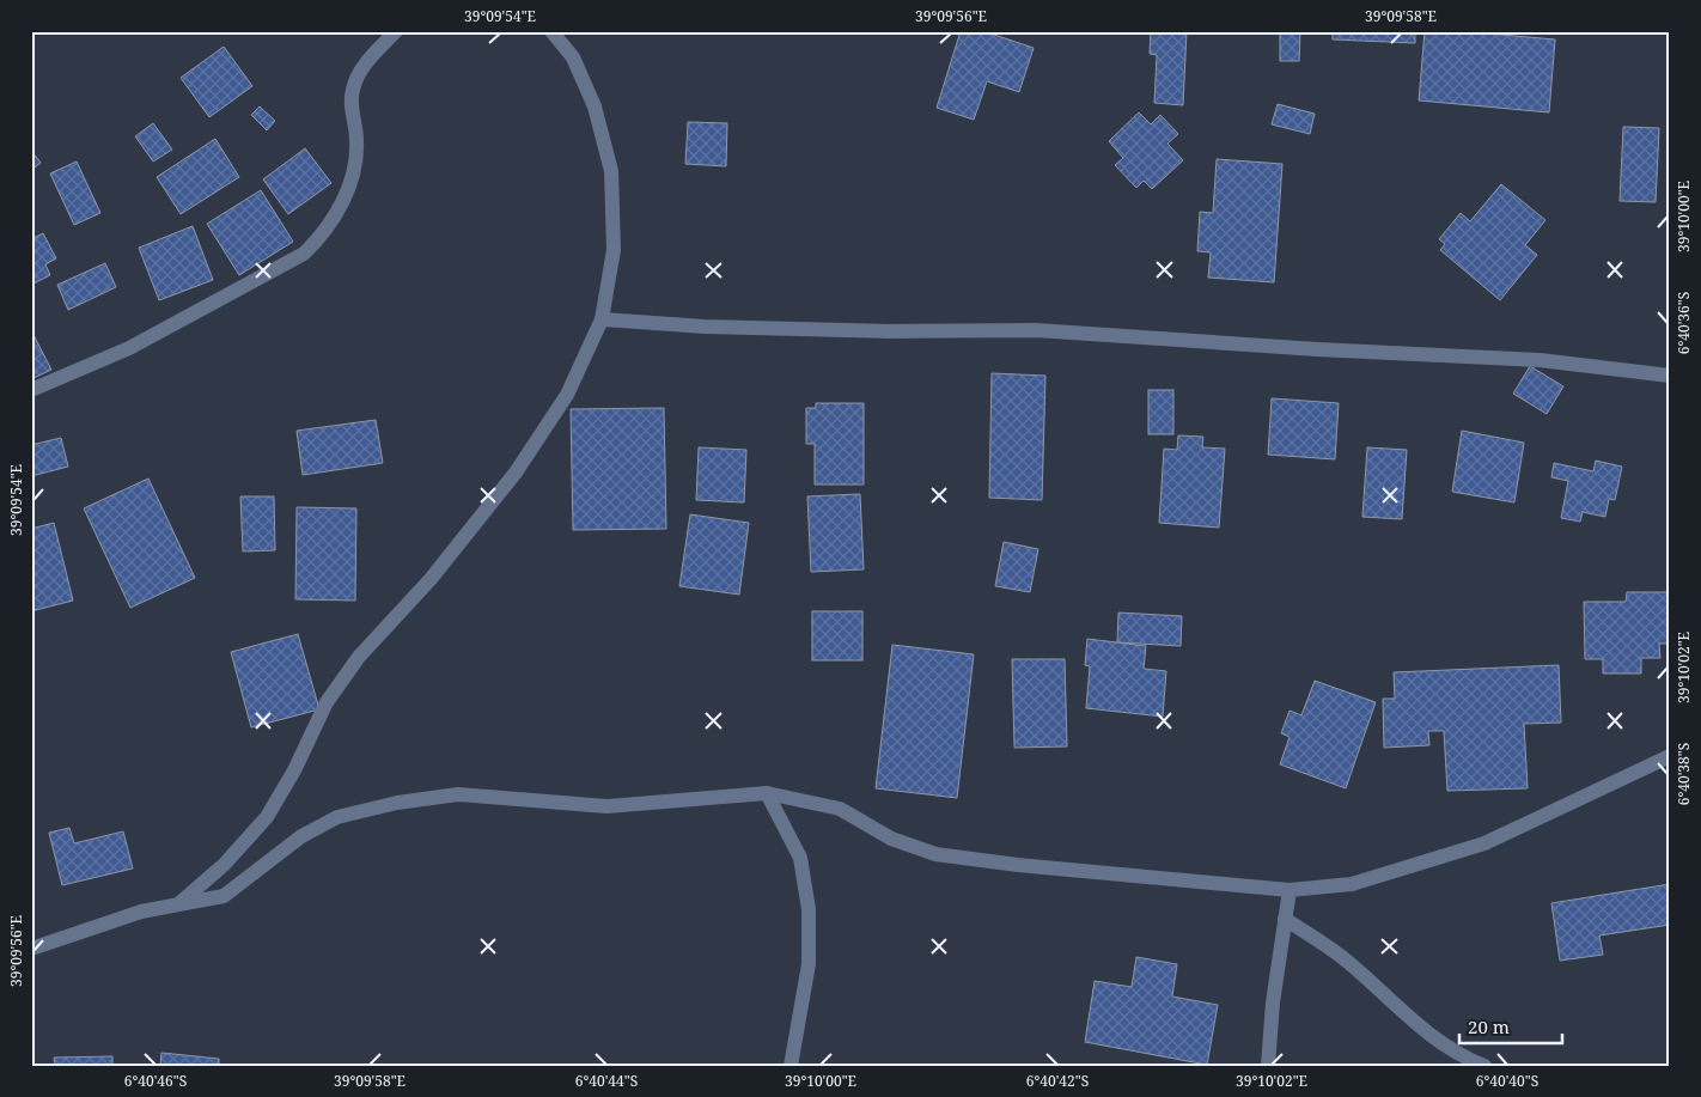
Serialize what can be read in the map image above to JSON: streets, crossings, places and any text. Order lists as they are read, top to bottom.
{
  "scale_bar": "20 m",
  "coordinates": [
    "39°09'54\"E",
    "39°09'56\"E",
    "39°09'58\"E",
    "39°10'00\"E",
    "6°40'36\"S",
    "39°10'02\"E",
    "6°40'38\"S",
    "6°40'46\"S",
    "6°40'44\"S",
    "6°40'42\"S",
    "6°40'40\"S"
  ]
}
